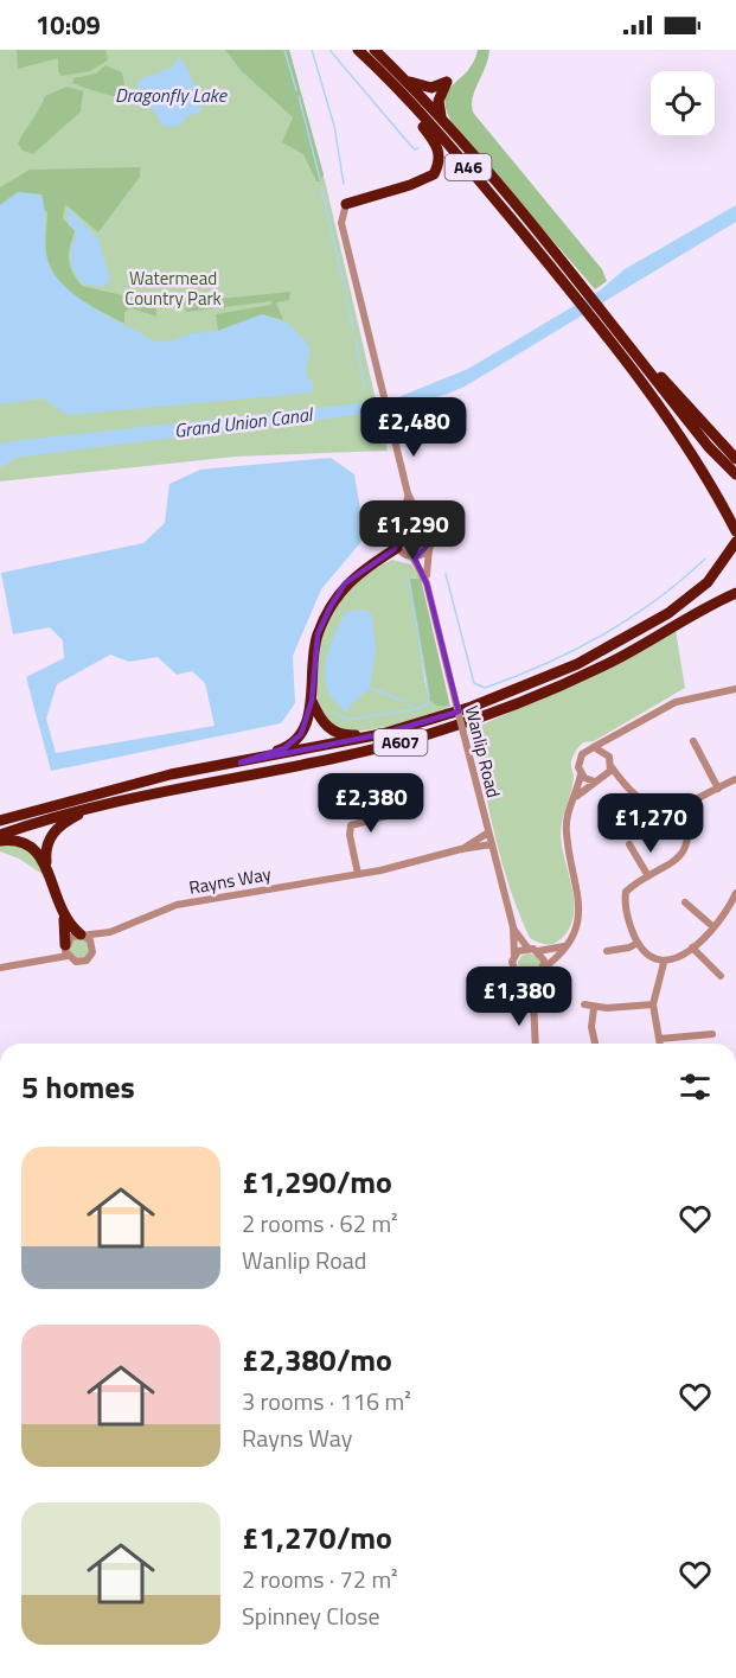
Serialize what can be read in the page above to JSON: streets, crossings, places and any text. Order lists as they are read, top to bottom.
{
  "streets": {
    "highway": ["A46", "A607"],
    "street": ["Wanlip Road", "Rayns Way"]
  },
  "crossings": [
    ["Wanlip Road", "Rayns Way"]
  ],
  "water": ["Dragonfly Lake", "Grand Union Canal"],
  "parks": ["Watermead Country Park"],
  "page": {
    "status": "10:09",
    "price": [
      "£2,480",
      "£1,290",
      "£2,380",
      "£1,270",
      "£1,380"
    ],
    "heading": "5 homes",
    "list": [
      {
        "name": "£1,290/mo",
        "note": "2 rooms · 62 m² · Wanlip Road"
      },
      {
        "name": "£2,380/mo",
        "note": "3 rooms · 116 m² · Rayns Way"
      },
      {
        "name": "£1,270/mo",
        "note": "2 rooms · 72 m² · Spinney Close"
      }
    ]
  }
}
